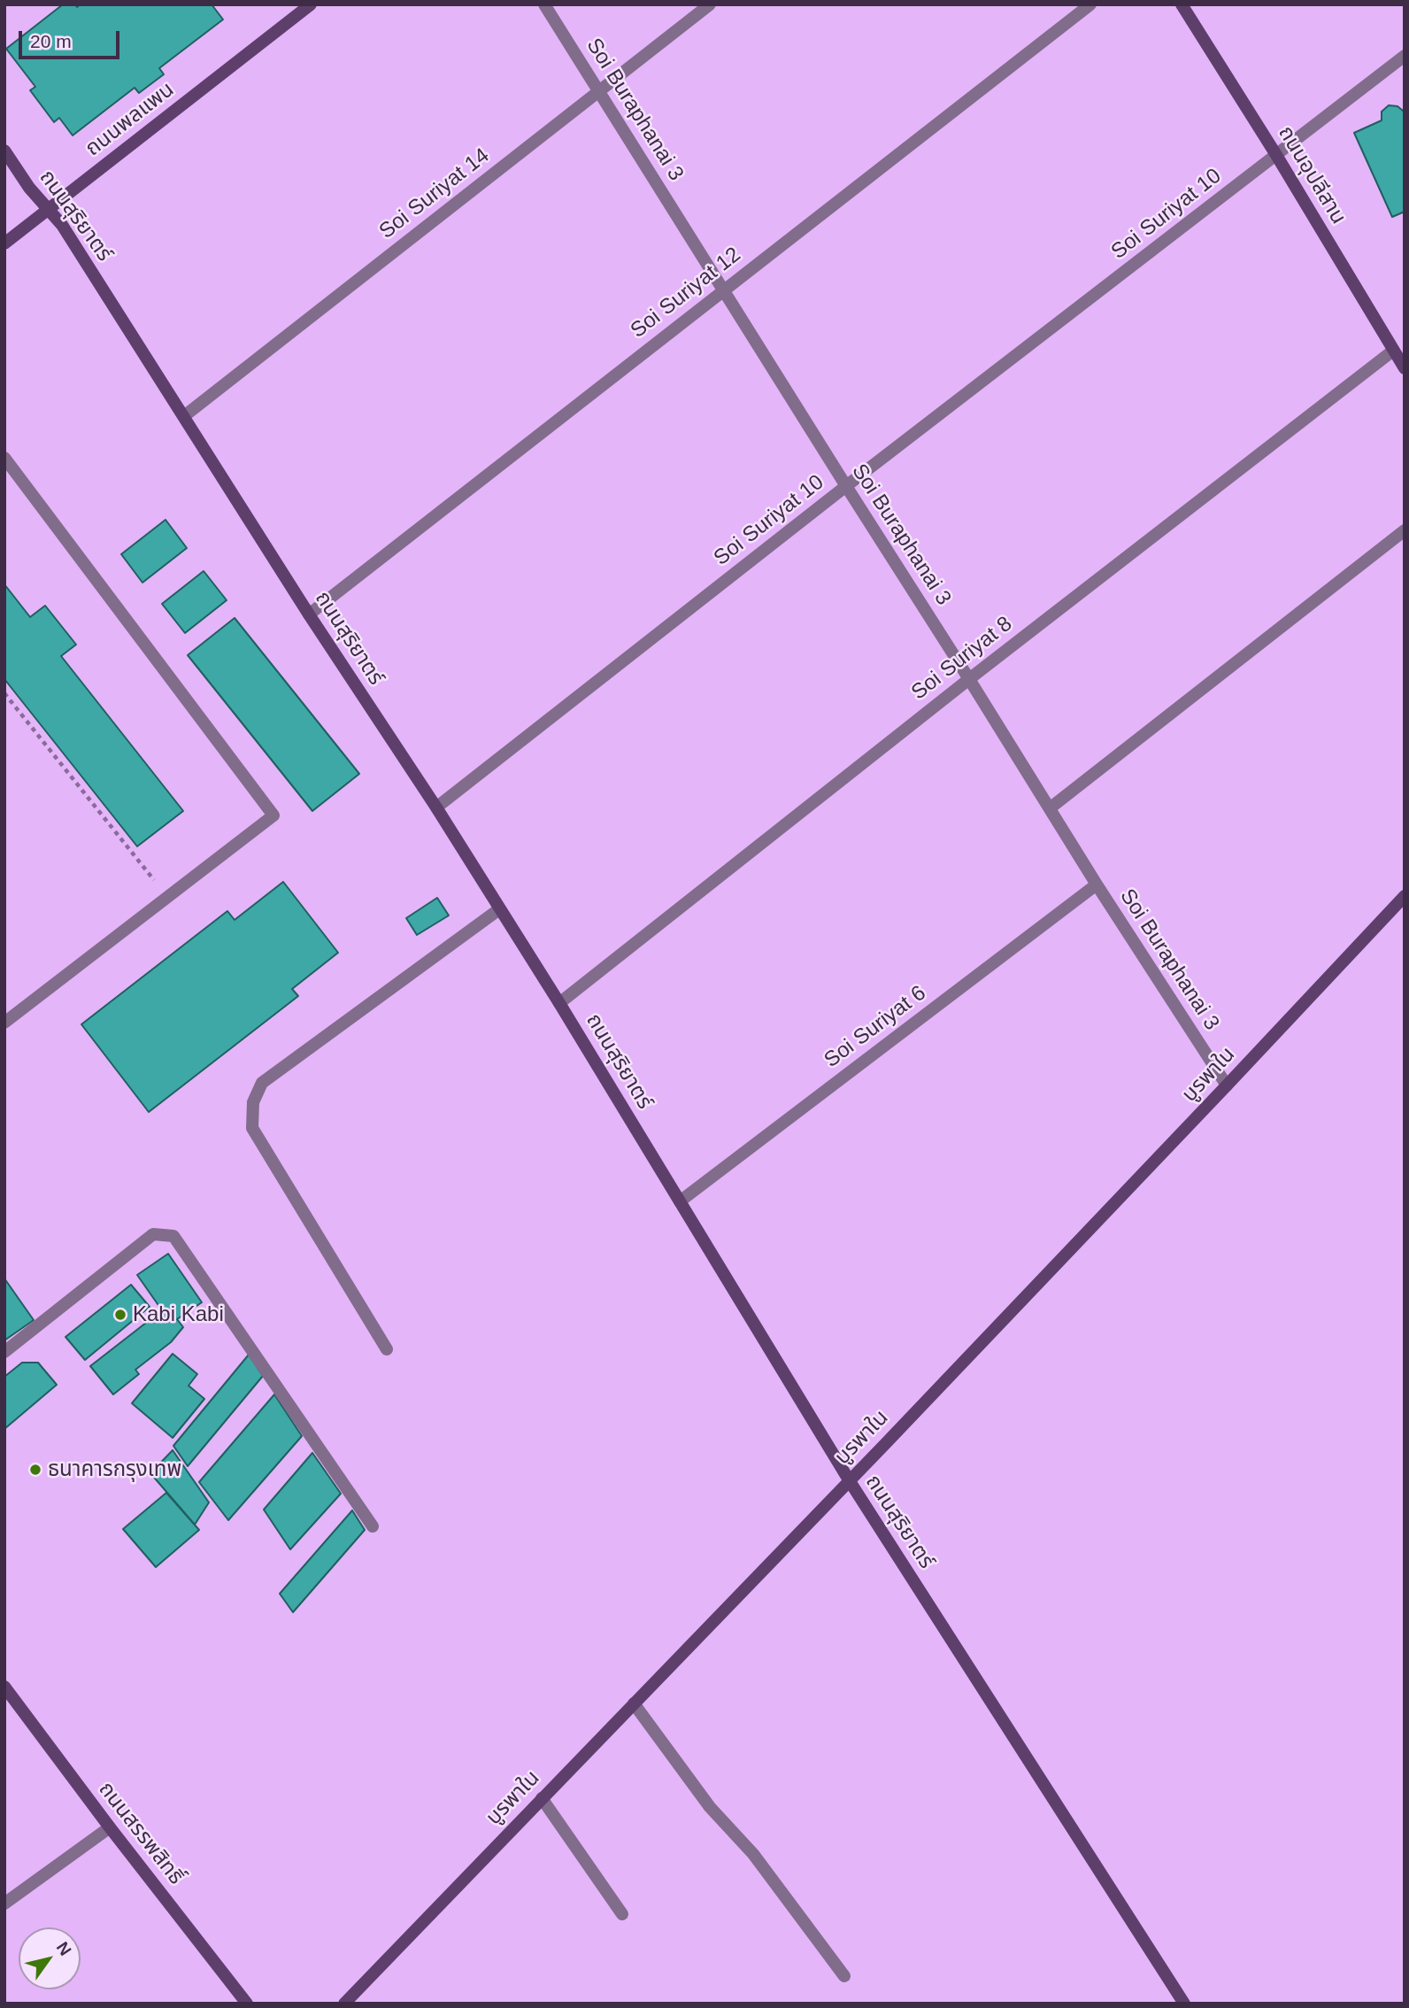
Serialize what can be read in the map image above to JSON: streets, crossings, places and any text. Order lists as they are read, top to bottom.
{
  "streets": {
    "street": [
      "Soi Buraphanai 3",
      "ถนนพลแพน",
      "ถนนอุปลีสาน",
      "Soi Suriyat 14",
      "Soi Suriyat 10",
      "ถนนสุริยาตร์",
      "Soi Suriyat 12",
      "Soi Suriyat 8",
      "Soi Suriyat 6",
      "บูรพาใน",
      "ถนนสรรพสิทธิ์"
    ]
  },
  "crossings": [
    ["Soi Buraphanai 3", "Soi Suriyat 14"],
    ["Soi Buraphanai 3", "Soi Suriyat 10"],
    ["Soi Buraphanai 3", "Soi Suriyat 12"],
    ["Soi Buraphanai 3", "Soi Suriyat 8"],
    ["Soi Buraphanai 3", "Soi Suriyat 6"],
    ["Soi Buraphanai 3", "บูรพาใน"],
    ["ถนนพลแพน", "ถนนสุริยาตร์"],
    ["ถนนอุปลีสาน", "Soi Suriyat 10"],
    ["ถนนอุปลีสาน", "Soi Suriyat 8"],
    ["Soi Suriyat 14", "ถนนสุริยาตร์"],
    ["Soi Suriyat 10", "ถนนสุริยาตร์"],
    ["ถนนสุริยาตร์", "Soi Suriyat 12"],
    ["ถนนสุริยาตร์", "Soi Suriyat 8"],
    ["ถนนสุริยาตร์", "Soi Suriyat 6"],
    ["ถนนสุริยาตร์", "บูรพาใน"]
  ],
  "places": ["Kabi Kabi", "ธนาคารกรุงเทพ"],
  "scale_bar": "20 m",
  "north": "top right"
}
